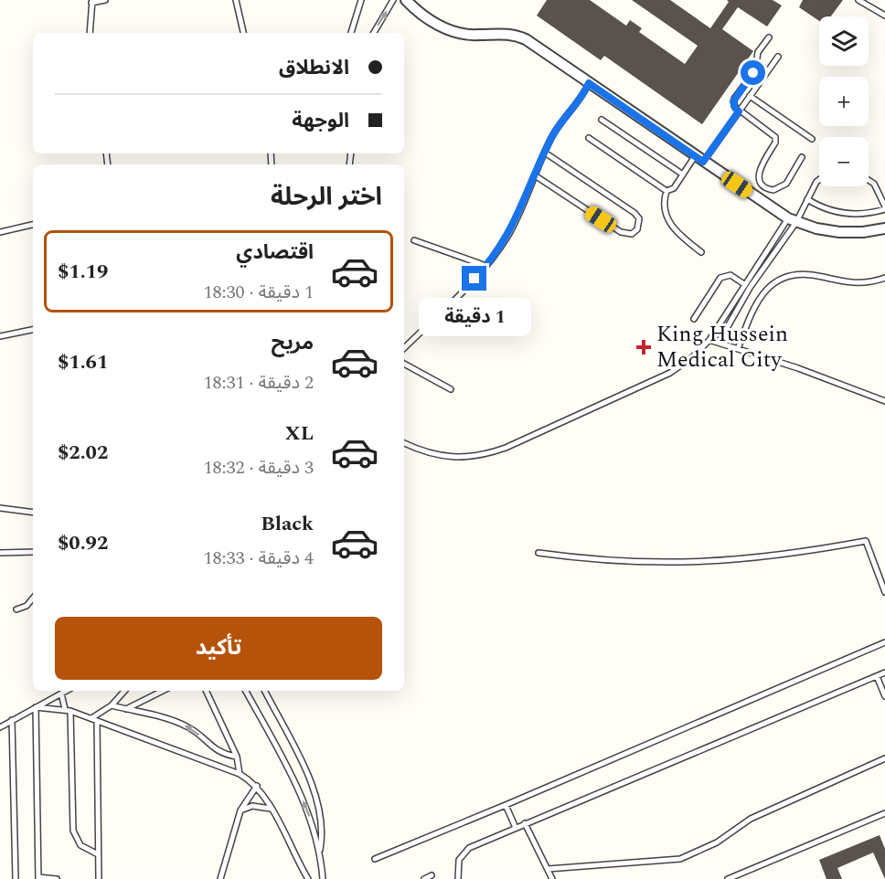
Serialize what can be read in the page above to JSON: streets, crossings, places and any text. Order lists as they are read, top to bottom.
{
  "places": {
    "health": ["King Hussein Medical City"]
  },
  "page": {
    "map_buttons": ["+", "−"],
    "banner": ["الانطلاق", "الوجهة"],
    "heading": "اختر الرحلة",
    "list": [
      {
        "name": "اقتصادي",
        "note": "1 دقيقة · 18:30",
        "value": "$1.19"
      },
      {
        "name": "مريح",
        "note": "2 دقيقة · 18:31",
        "value": "$1.61"
      },
      {
        "name": "XL",
        "note": "3 دقيقة · 18:32",
        "value": "$2.02"
      },
      {
        "name": "Black",
        "note": "4 دقيقة · 18:33",
        "value": "$0.92"
      }
    ],
    "bubble": "1 دقيقة",
    "buttons": "تأكيد"
  }
}
